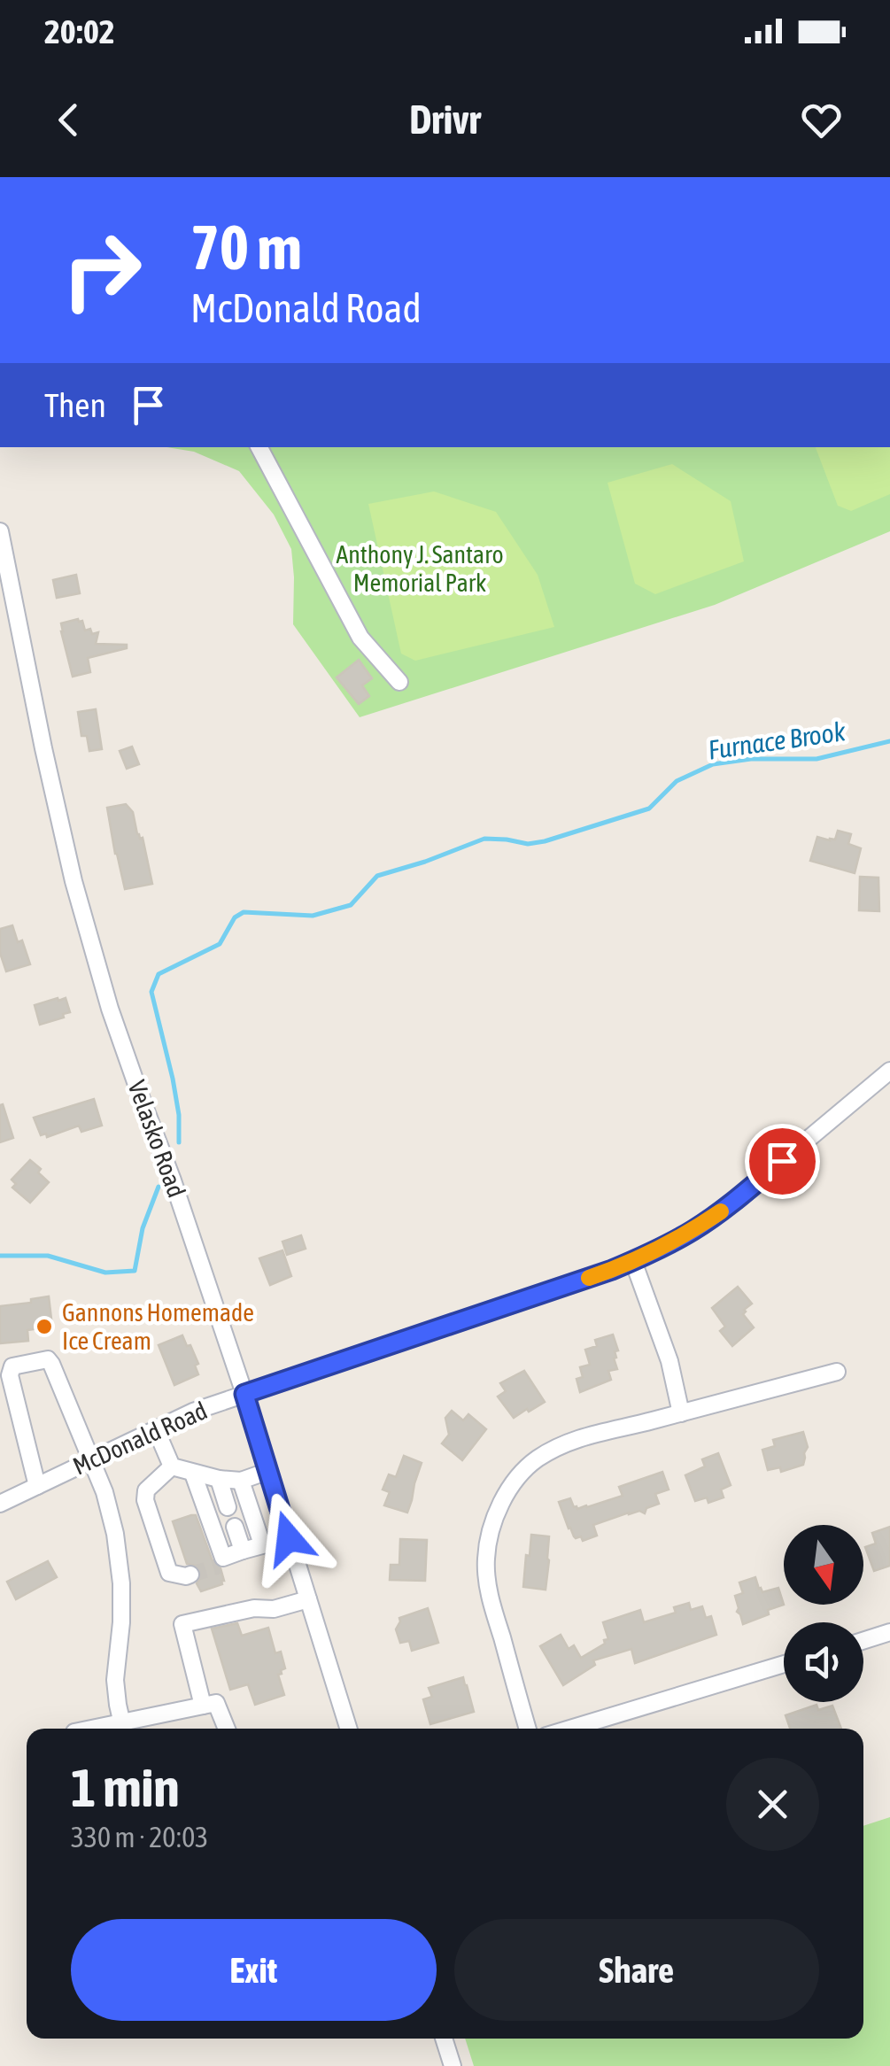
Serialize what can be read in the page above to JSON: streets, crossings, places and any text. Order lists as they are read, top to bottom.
{
  "streets": {
    "street": ["Velasko Road", "McDonald Road"]
  },
  "crossings": [
    ["Velasko Road", "McDonald Road"]
  ],
  "water": ["Furnace Brook"],
  "parks": ["Anthony J. Santaro Memorial Park"],
  "places": ["Gannons Homemade Ice Cream"],
  "north": "bottom",
  "page": {
    "status": "20:02",
    "header": "Drivr",
    "turn": ["70 m", "McDonald Road"],
    "then": "Then",
    "heading": ["1 min", "330 m · 20:03"],
    "buttons": ["Exit", "Share"]
  }
}
